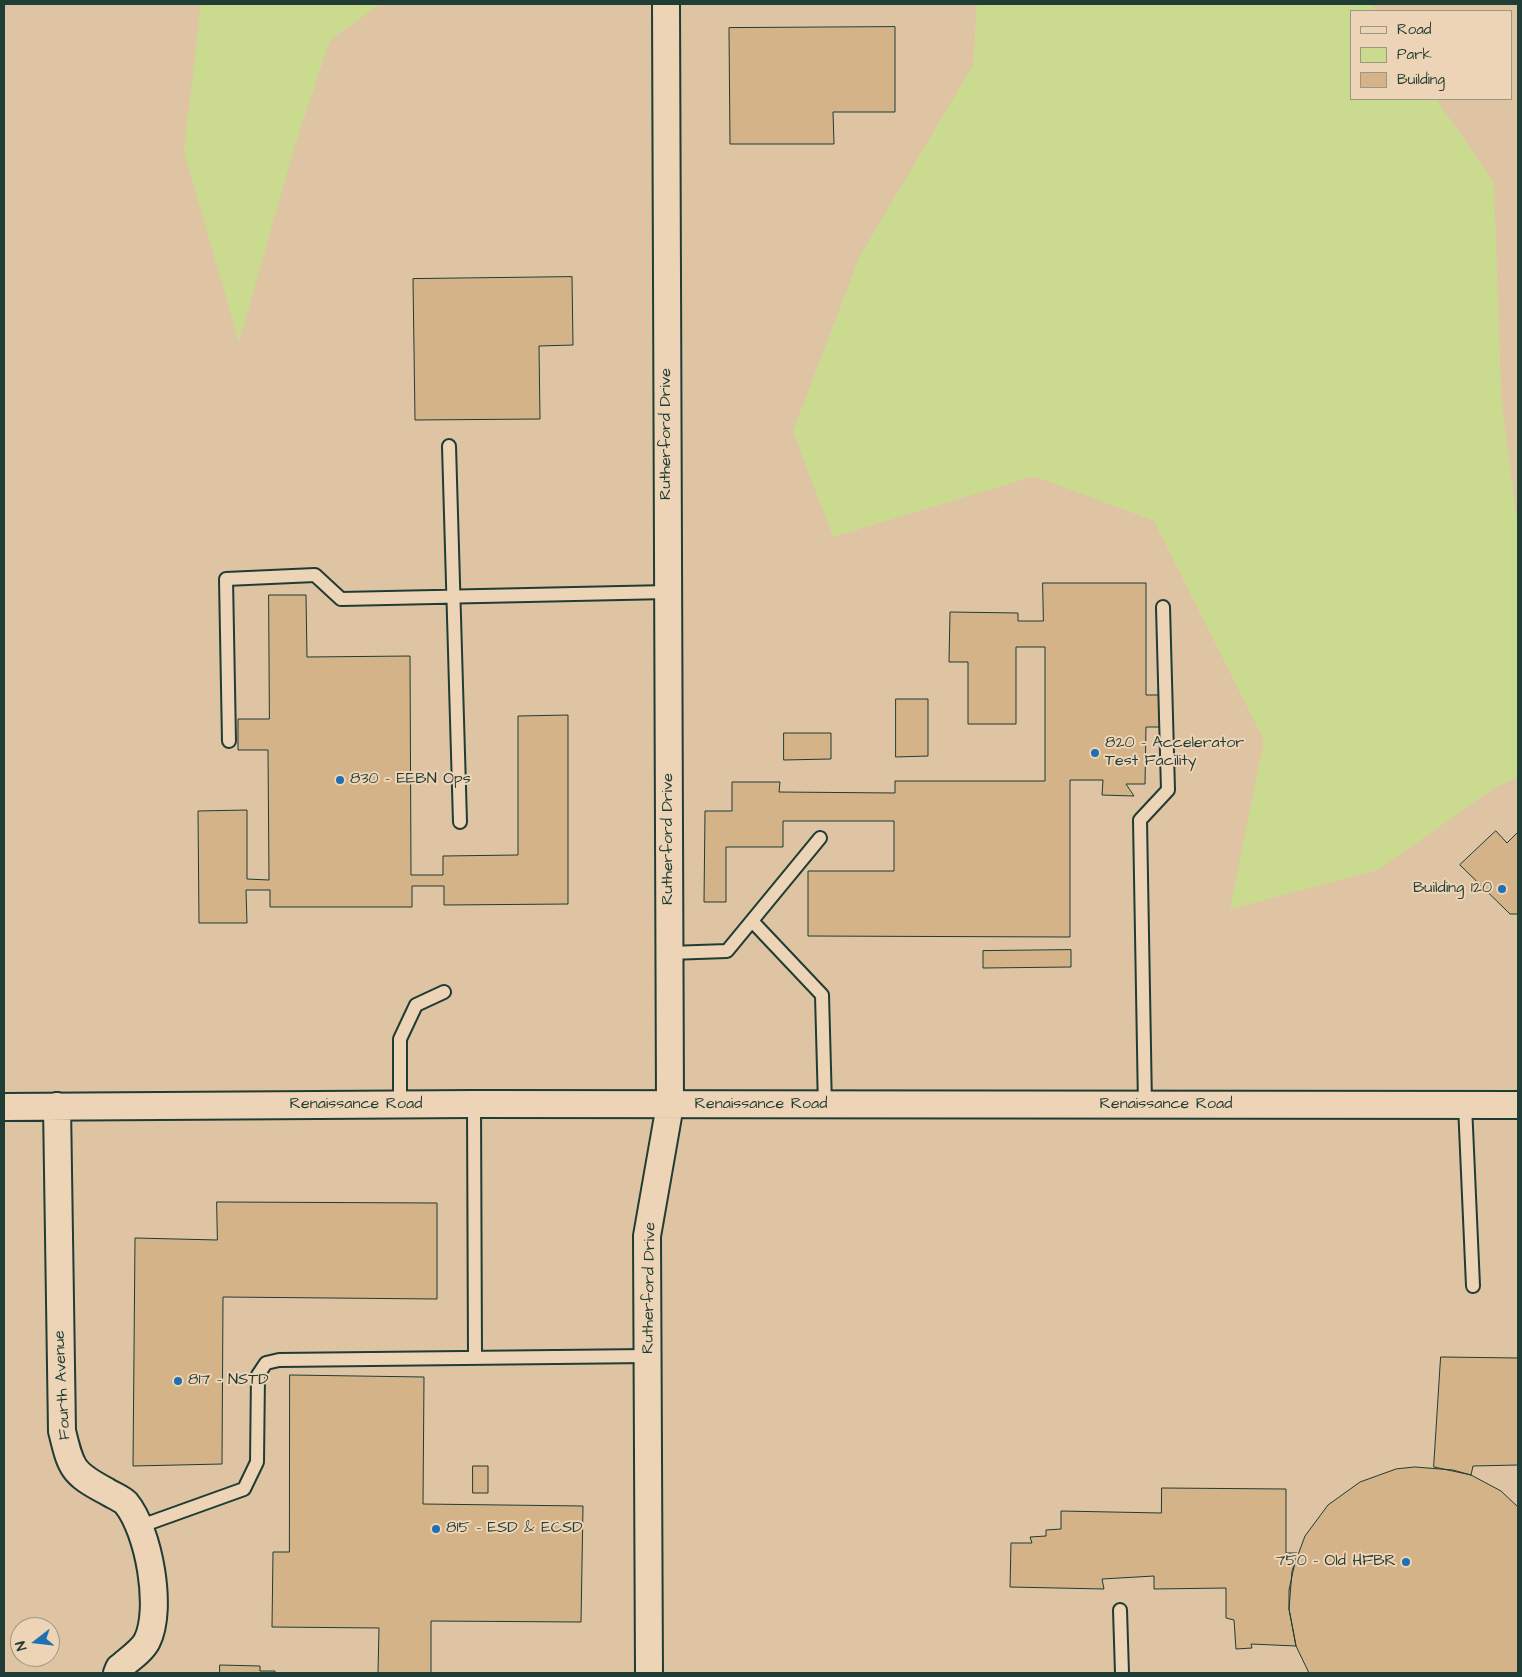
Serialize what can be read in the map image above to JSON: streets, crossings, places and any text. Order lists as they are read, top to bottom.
{
  "streets": {
    "street": ["Rutherford Drive", "Renaissance Road", "Fourth Avenue"]
  },
  "crossings": [
    ["Rutherford Drive", "Renaissance Road"],
    ["Renaissance Road", "Fourth Avenue"]
  ],
  "places": [
    "820 - Accelerator Test Facility",
    "830 - EEBN Ops",
    "Building 120",
    "817 - NSTD",
    "815 - ESD & ECSD",
    "750 - Old HFBR"
  ],
  "legend": ["Road", "Park", "Building"],
  "north": "left"
}
